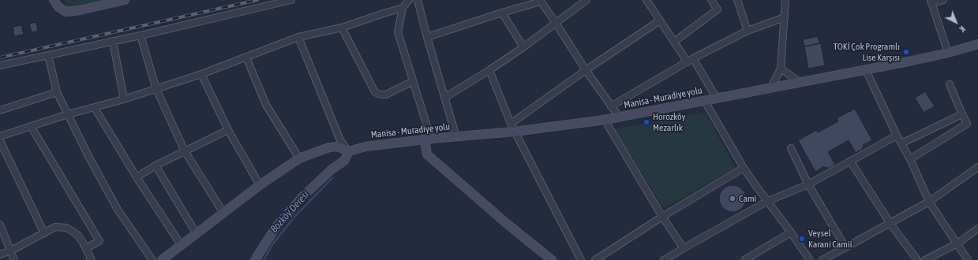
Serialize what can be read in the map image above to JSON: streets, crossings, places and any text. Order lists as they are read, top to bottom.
{
  "streets": {
    "main road": ["Manisa - Muradiye yolu"]
  },
  "water": ["Bozköy Deresi"],
  "places": [
    "TOKİ Çok Programlı Lise Karşısı",
    "Horozköy Mezarlık",
    "Cami",
    "Veysel Karani Camii"
  ],
  "north": "bottom right"
}
